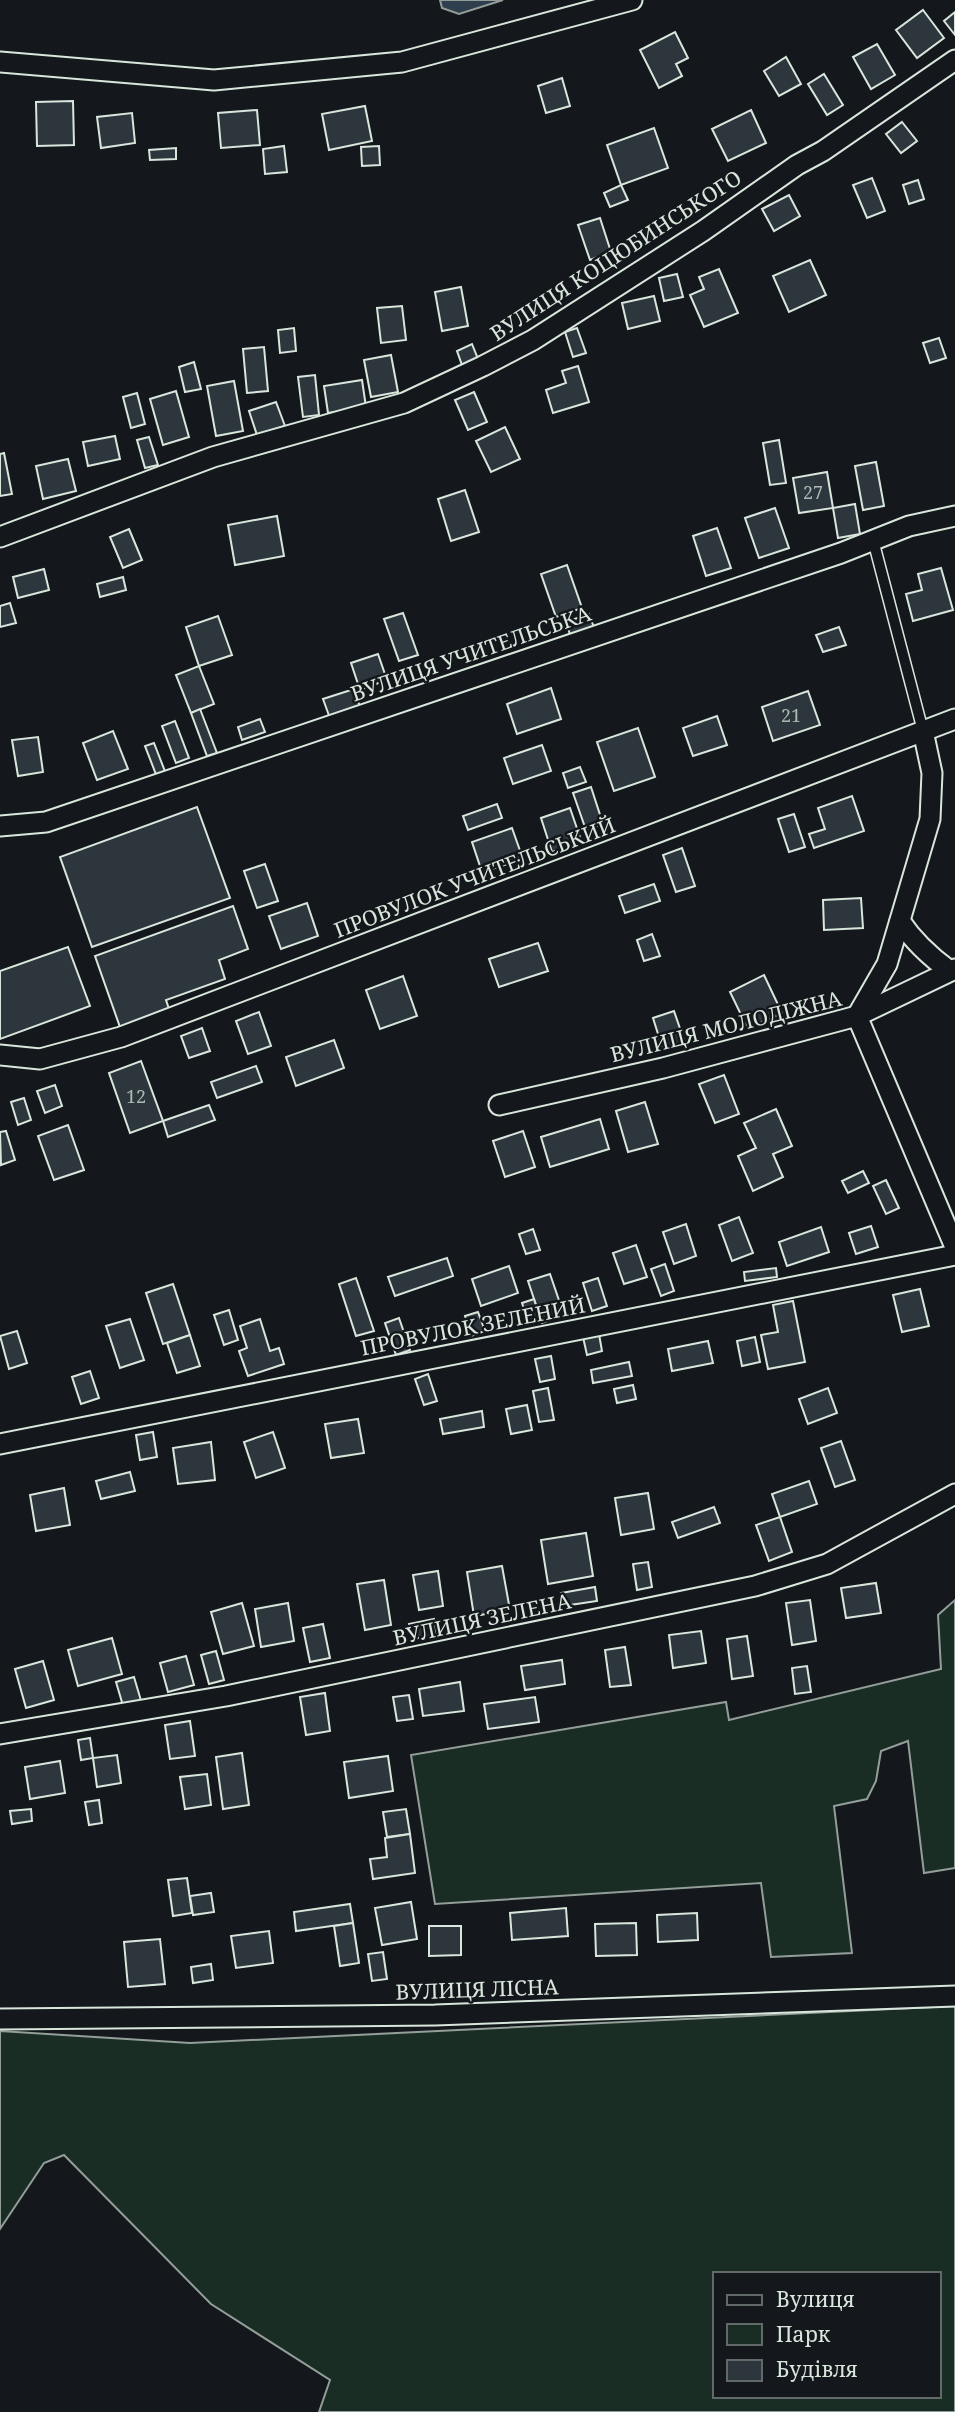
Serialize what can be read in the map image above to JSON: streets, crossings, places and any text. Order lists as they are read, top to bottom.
{
  "streets": {
    "street": [
      "ВУЛИЦЯ КОЦЮБИНСЬКОГО",
      "ВУЛИЦЯ УЧИТЕЛЬСЬКА",
      "ПРОВУЛОК УЧИТЕЛЬСЬКИЙ",
      "ВУЛИЦЯ МОЛОДІЖНА",
      "ПРОВУЛОК ЗЕЛЕНИЙ",
      "ВУЛИЦЯ ЗЕЛЕНА",
      "ВУЛИЦЯ ЛІСНА"
    ]
  },
  "house_numbers": ["27", "21", "12"],
  "legend": ["Вулиця", "Парк", "Будівля"]
}
